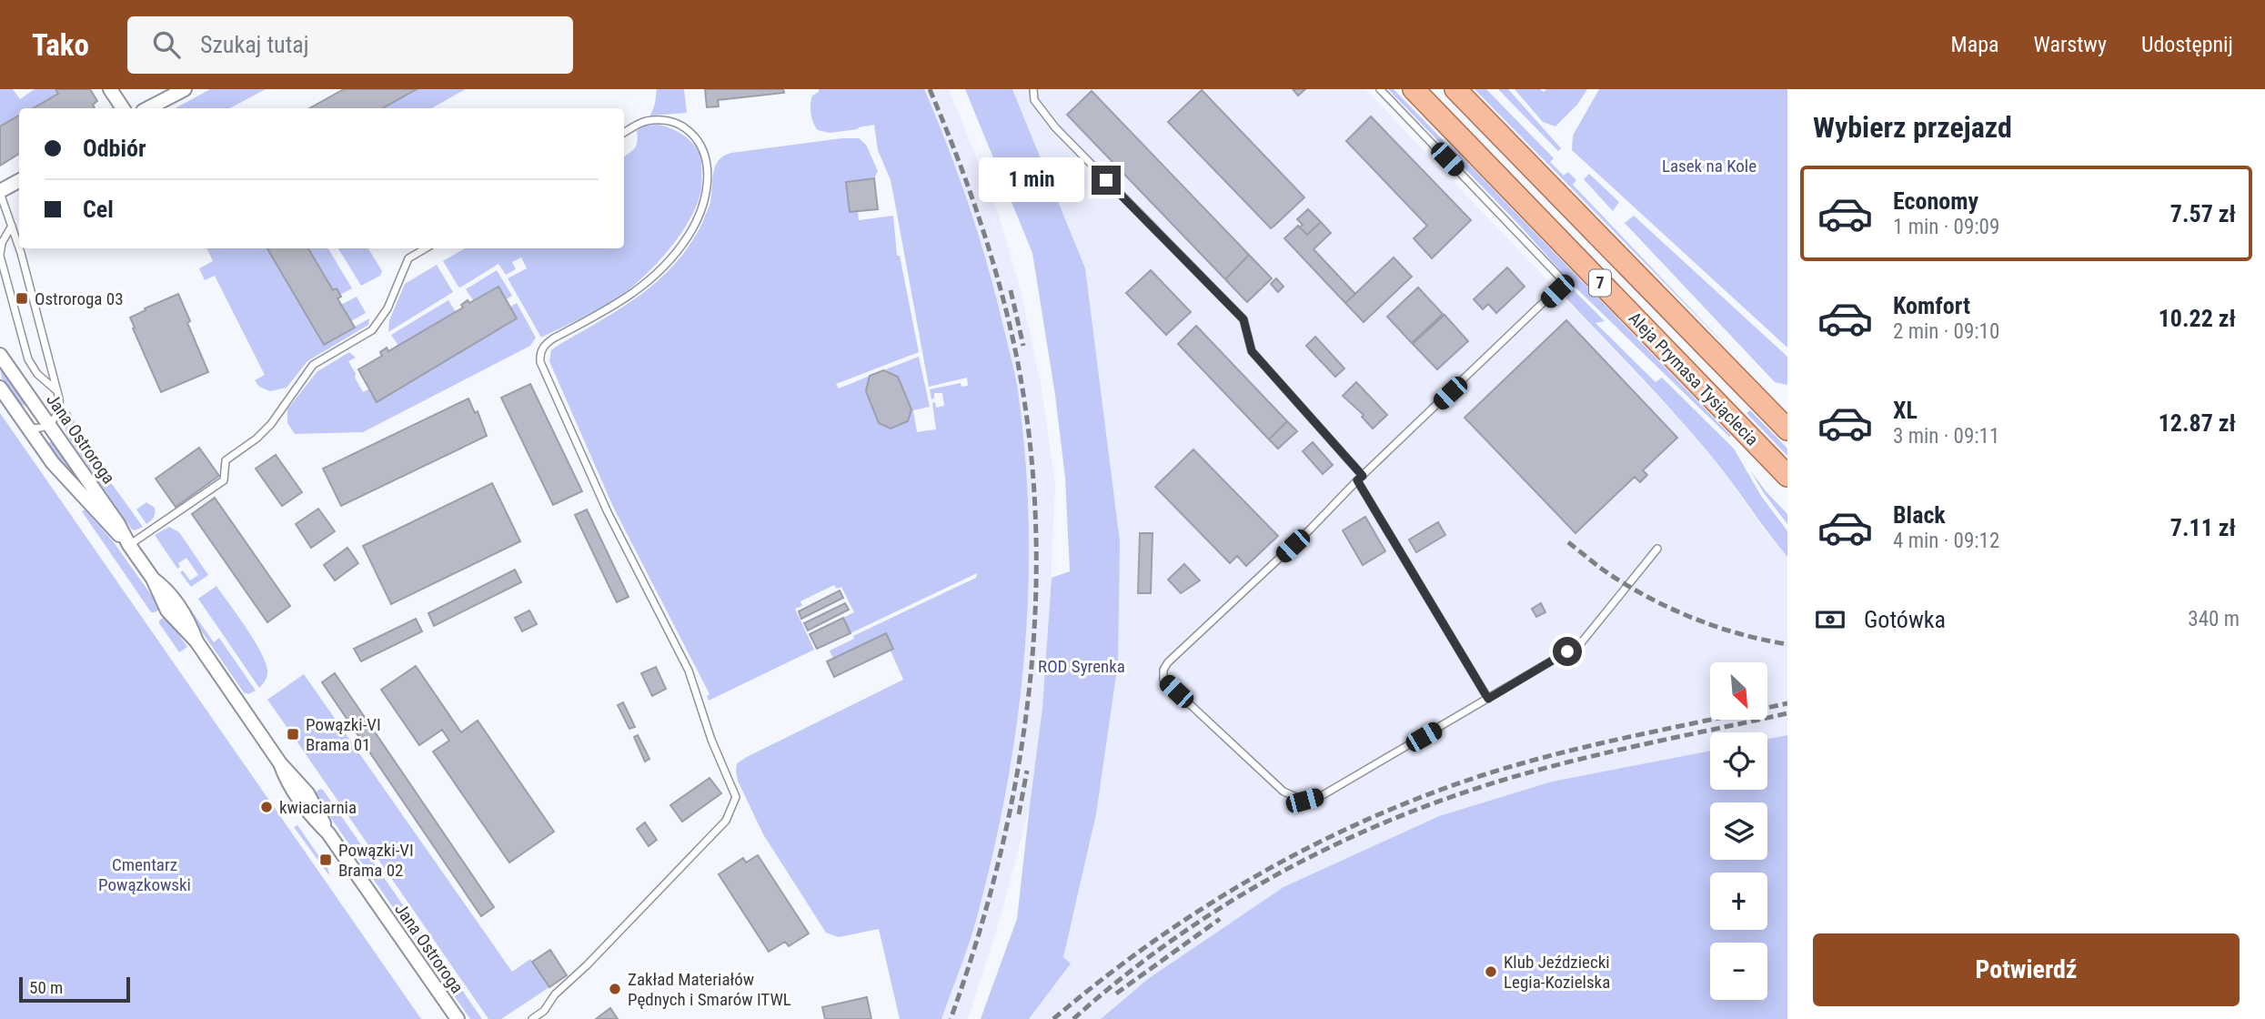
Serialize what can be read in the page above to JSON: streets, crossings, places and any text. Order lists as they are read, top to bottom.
{
  "streets": {
    "main road": ["7", "Aleja Prymasa Tysiąclecia"],
    "street": ["Jana Ostroroga"]
  },
  "parks": ["Lasek na Kole", "ROD Syrenka", "Cmentarz Powązkowski"],
  "places": {
    "transit": ["Ostroroga 03", "Powązki-VI Brama 01", "Powązki-VI Brama 02"],
    "other": ["kwiaciarnia", "Klub Jeździecki Legia-Kozielska", "Zakład Materiałów Pędnych i Smarów ITWL"]
  },
  "scale_bar": "50 m",
  "north": "bottom right",
  "page": {
    "header": "Tako",
    "search": "Szukaj tutaj",
    "nav": ["Mapa", "Warstwy", "Udostępnij"],
    "heading": "Wybierz przejazd",
    "banner": ["Odbiór", "Cel"],
    "bubble": "1 min",
    "list": [
      {
        "name": "Economy",
        "note": "1 min · 09:09",
        "value": "7.57 zł"
      },
      {
        "name": "Komfort",
        "note": "2 min · 09:10",
        "value": "10.22 zł"
      },
      {
        "name": "XL",
        "note": "3 min · 09:11",
        "value": "12.87 zł"
      },
      {
        "name": "Black",
        "note": "4 min · 09:12",
        "value": "7.11 zł"
      }
    ],
    "pay": ["Gotówka", "340 m"],
    "map_buttons": ["+", "−"],
    "buttons": "Potwierdź",
    "scale": "50 m"
  }
}
